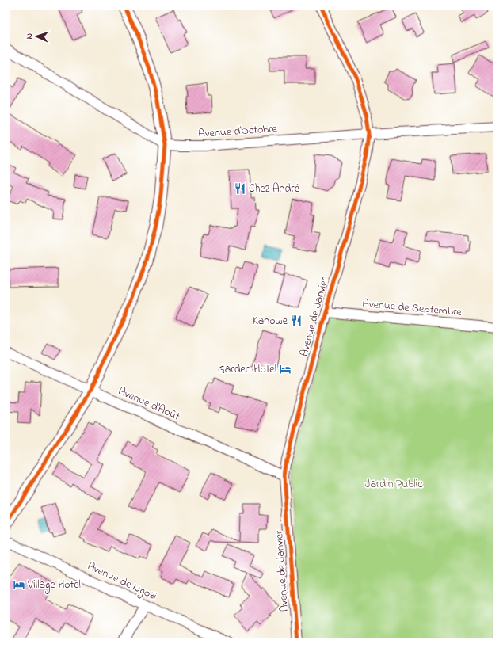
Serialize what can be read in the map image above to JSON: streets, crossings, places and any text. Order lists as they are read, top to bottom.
{
  "streets": {
    "street": [
      "Avenue d'Octobre",
      "Avenue de Septembre",
      "Avenue de Janvier",
      "Avenue d'Août",
      "Avenue de Ngozi"
    ]
  },
  "crossings": [
    ["Avenue d'Octobre", "Avenue de Janvier"],
    ["Avenue de Septembre", "Avenue de Janvier"],
    ["Avenue de Janvier", "Avenue d'Août"]
  ],
  "parks": ["Jardin Public"],
  "places": {
    "restaurant": ["Chez André", "Kanowe"],
    "hotel": ["Garden Hotel", "Village Hotel"]
  },
  "north": "left"
}
